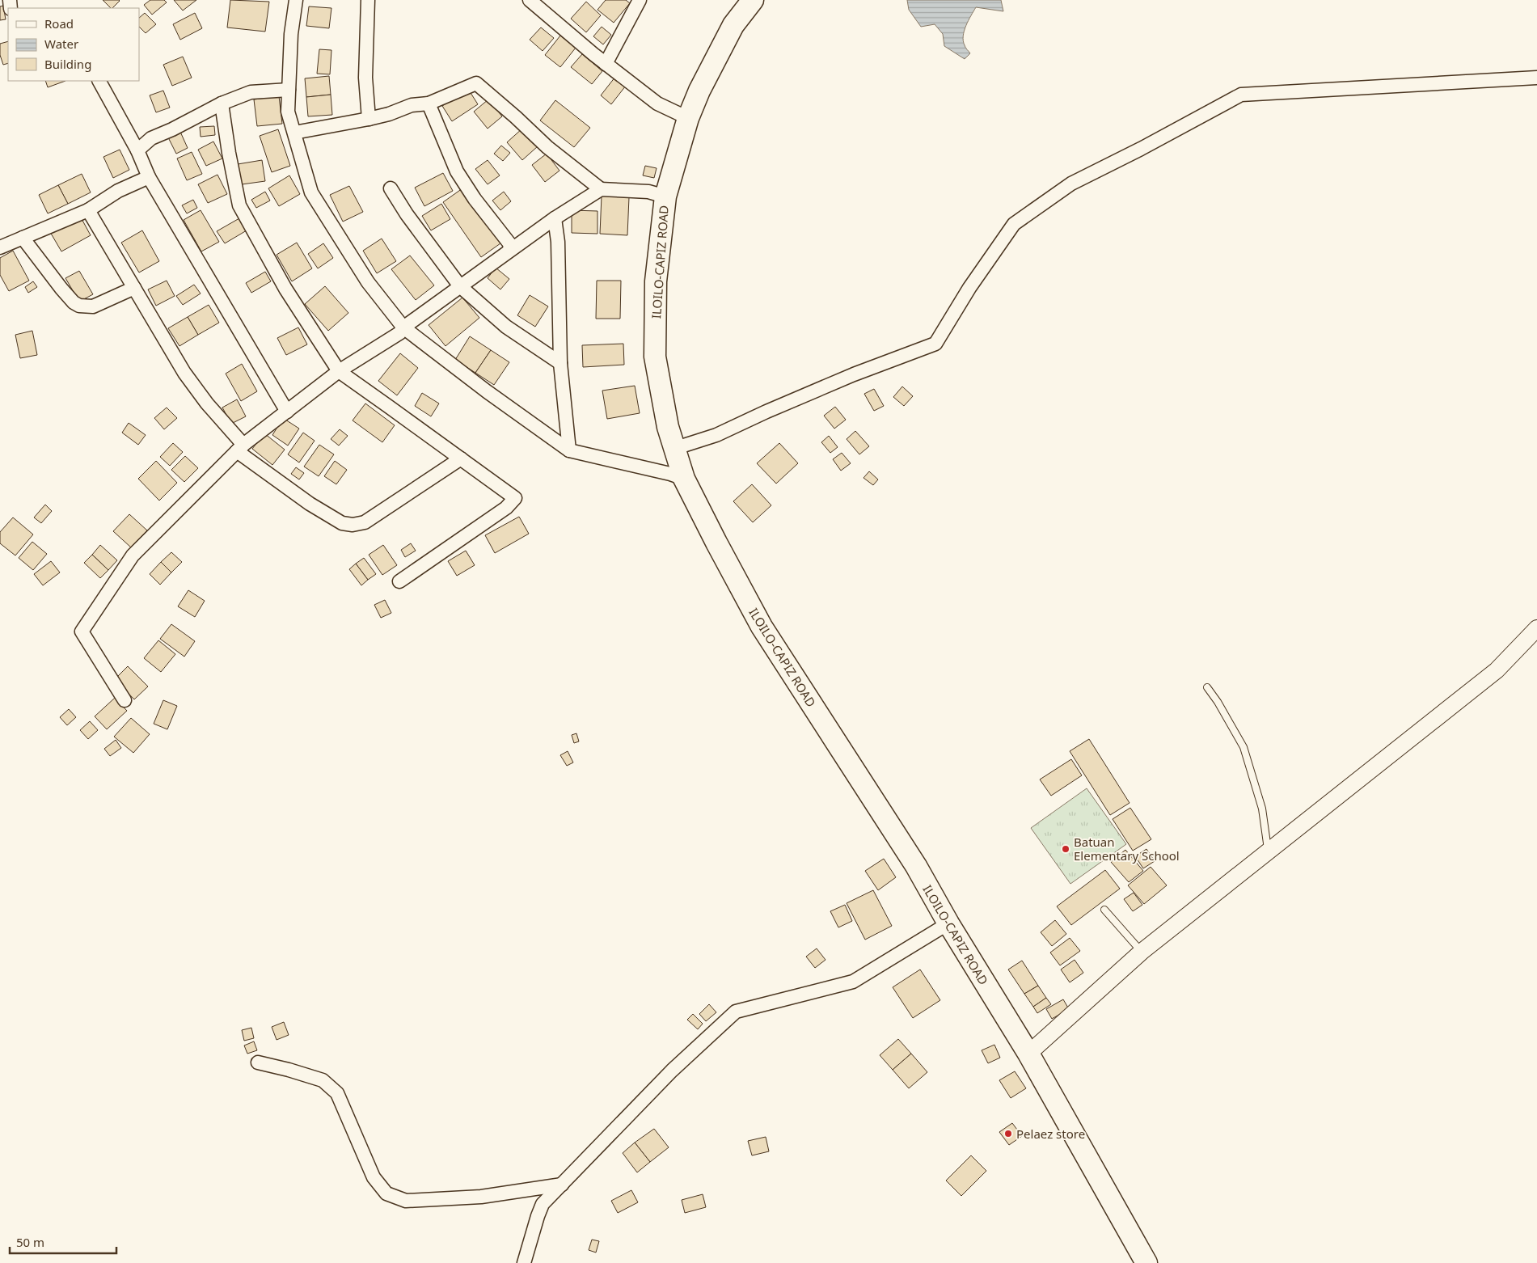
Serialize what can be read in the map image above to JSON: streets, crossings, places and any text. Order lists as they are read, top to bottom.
{
  "streets": {
    "highway": ["ILOILO-CAPIZ ROAD"]
  },
  "places": ["Batuan Elementary School", "Pelaez store"],
  "legend": ["Road", "Water", "Building"],
  "scale_bar": "50 m"
}
